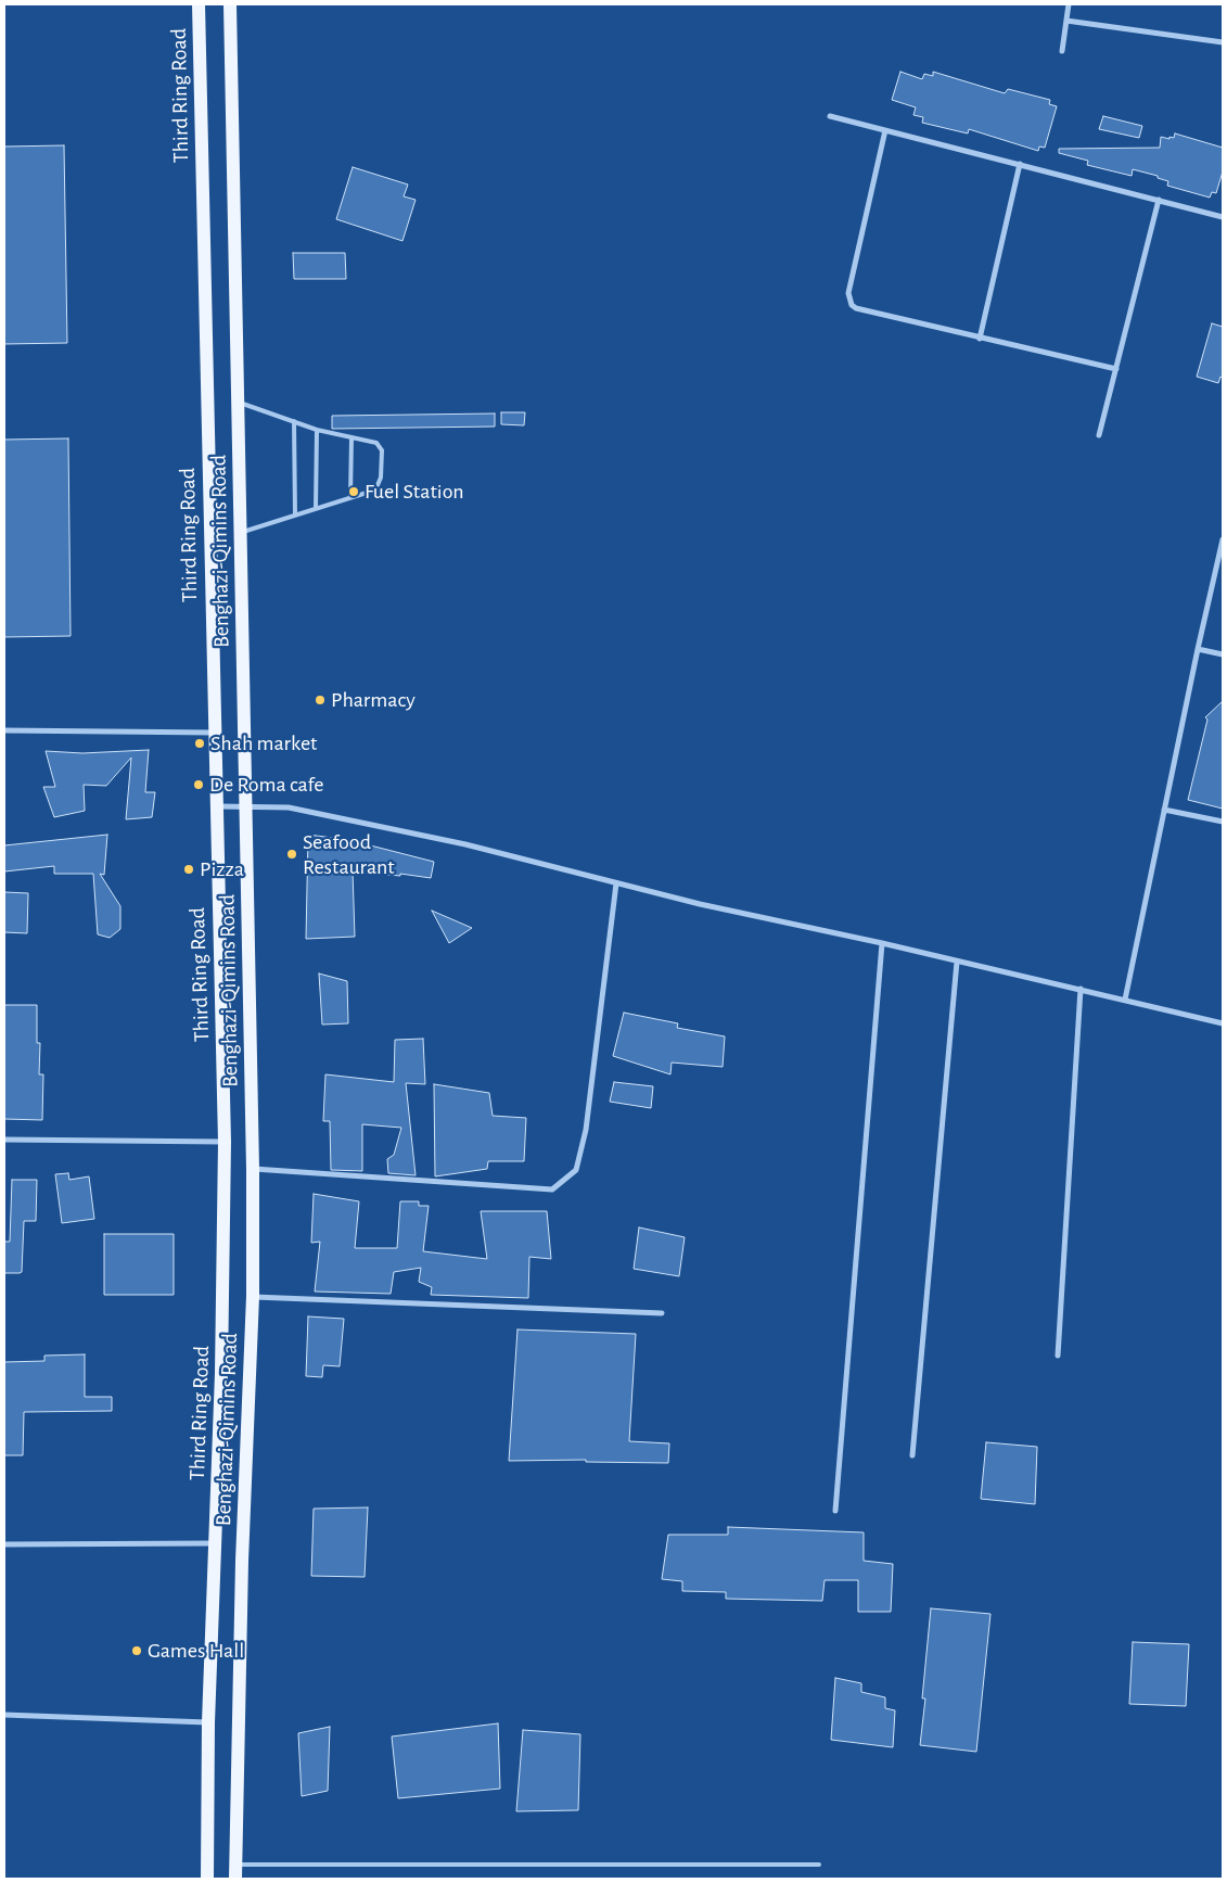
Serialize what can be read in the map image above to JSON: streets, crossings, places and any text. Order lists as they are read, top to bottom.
{
  "streets": {
    "main road": ["Third Ring Road", "Benghazi-Qimins Road"]
  },
  "places": [
    "Fuel Station",
    "Pharmacy",
    "Shah market",
    "De Roma cafe",
    "Seafood Restaurant",
    "Pizza",
    "Games Hall"
  ]
}
